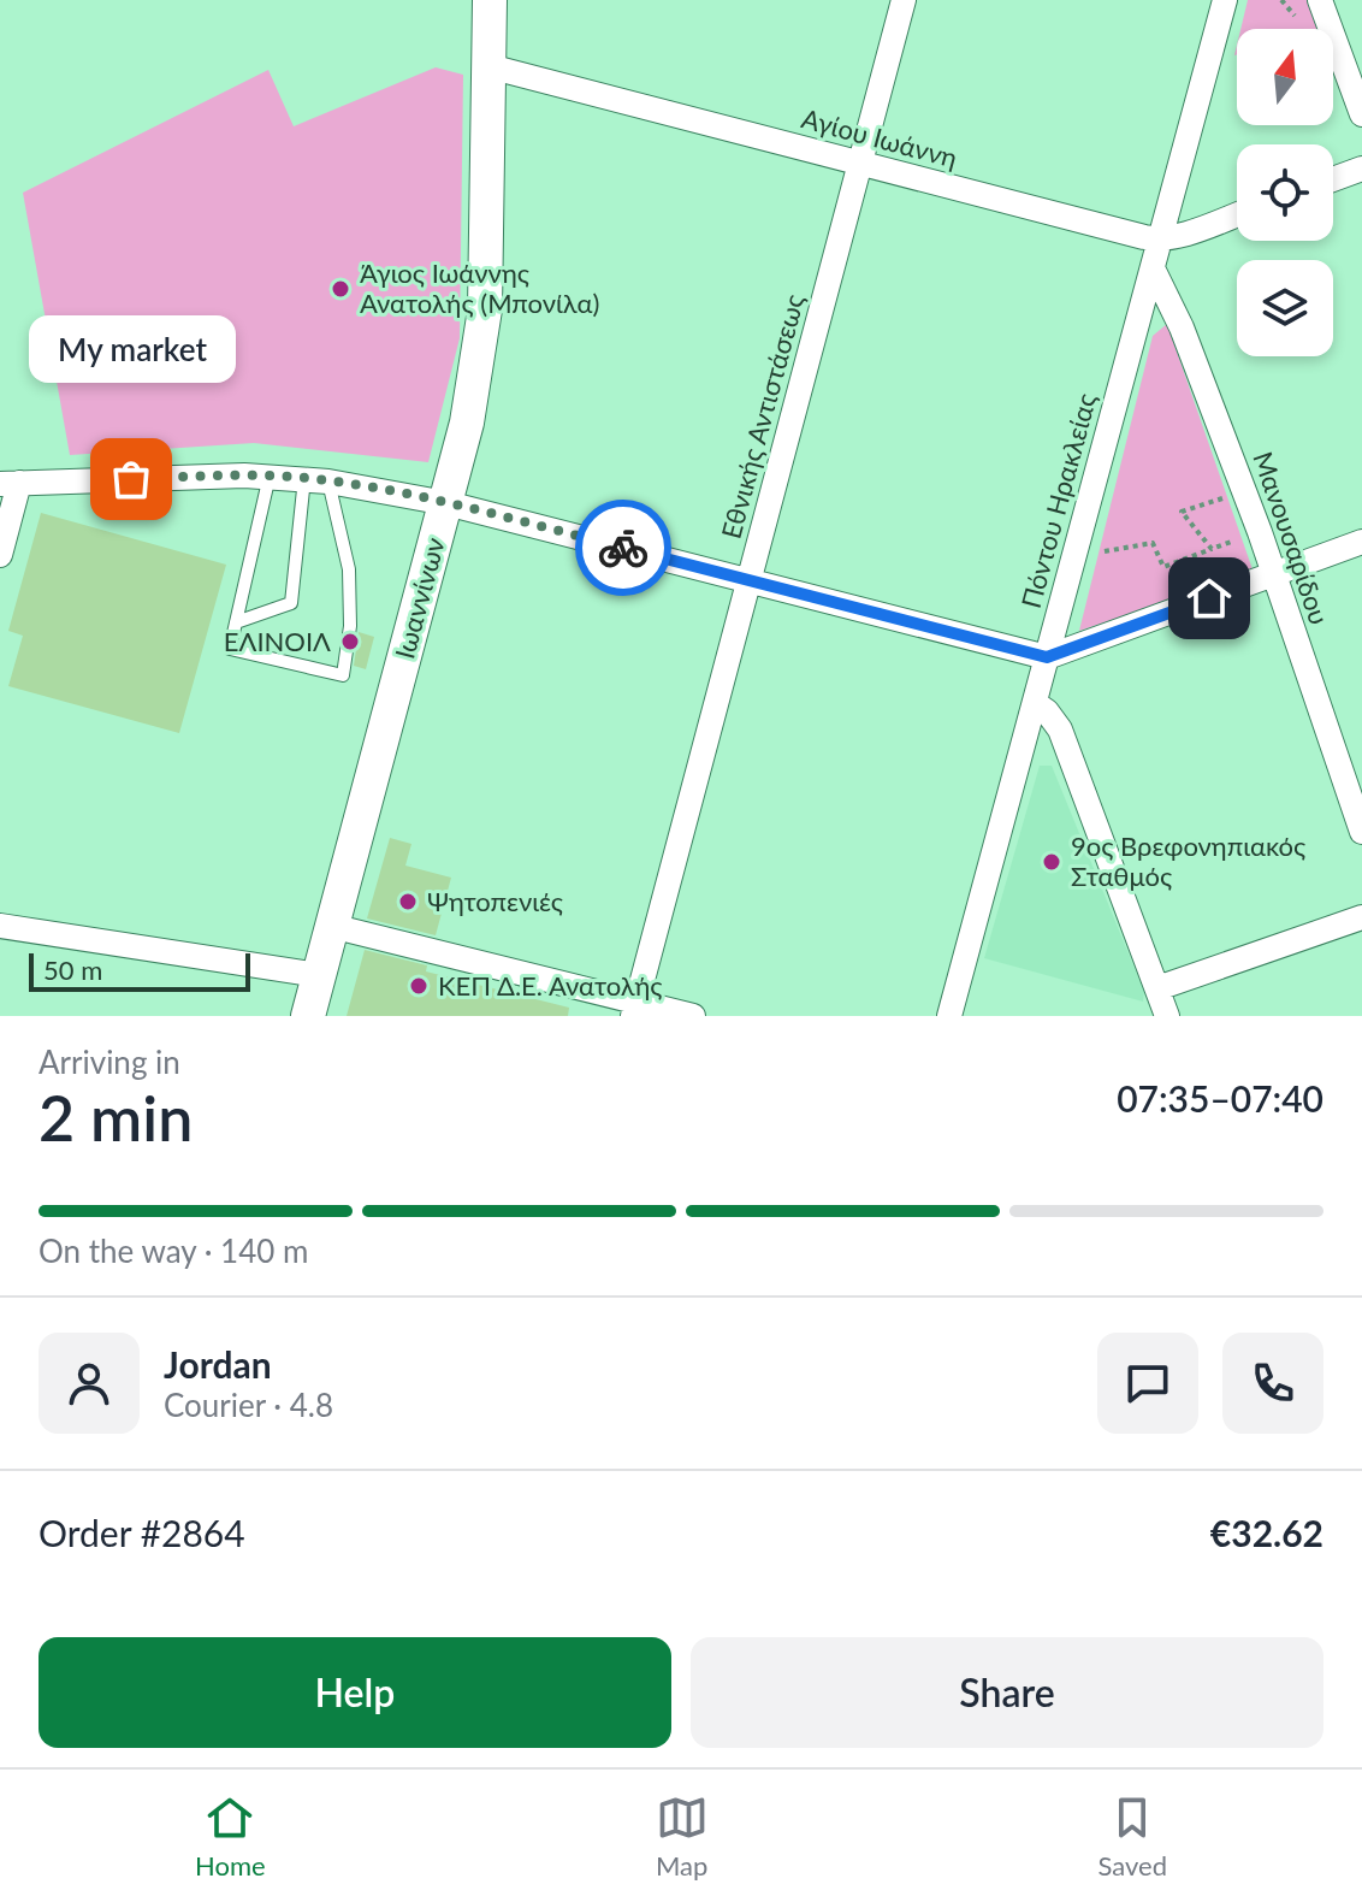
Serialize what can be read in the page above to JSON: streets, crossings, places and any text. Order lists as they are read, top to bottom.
{
  "streets": {
    "main road": ["Ιωαννίνων"],
    "street": [
      "Αγίου Ιωάννη",
      "Εθνικής Αντιστάσεως",
      "Πόντου Ηρακλείας",
      "Μανουσαρίδου"
    ]
  },
  "crossings": [
    ["Αγίου Ιωάννη", "Εθνικής Αντιστάσεως"],
    ["Αγίου Ιωάννη", "Πόντου Ηρακλείας"],
    ["Αγίου Ιωάννη", "Ιωαννίνων"],
    ["Πόντου Ηρακλείας", "Μανουσαρίδου"]
  ],
  "places": [
    "Άγιος Ιωάννης Ανατολής (Μπονίλα)",
    "My market",
    "ΕΛΙΝΟΙΛ",
    "9ος Βρεφονηπιακός Σταθμός",
    "Ψητοπενιές",
    "ΚΕΠ Δ.Ε. Ανατολής"
  ],
  "scale_bar": "50 m",
  "north": "top",
  "page": {
    "bubble": "My market",
    "scale": "50 m",
    "heading": ["2 min", "Arriving in", "07:35–07:40"],
    "panel": [
      "Jordan",
      "Courier · 4.8",
      "Order #2864",
      "€32.62"
    ],
    "bar": "On the way · 140 m",
    "buttons": ["Help", "Share"],
    "tabs": ["Home", "Map", "Saved"]
  }
}
